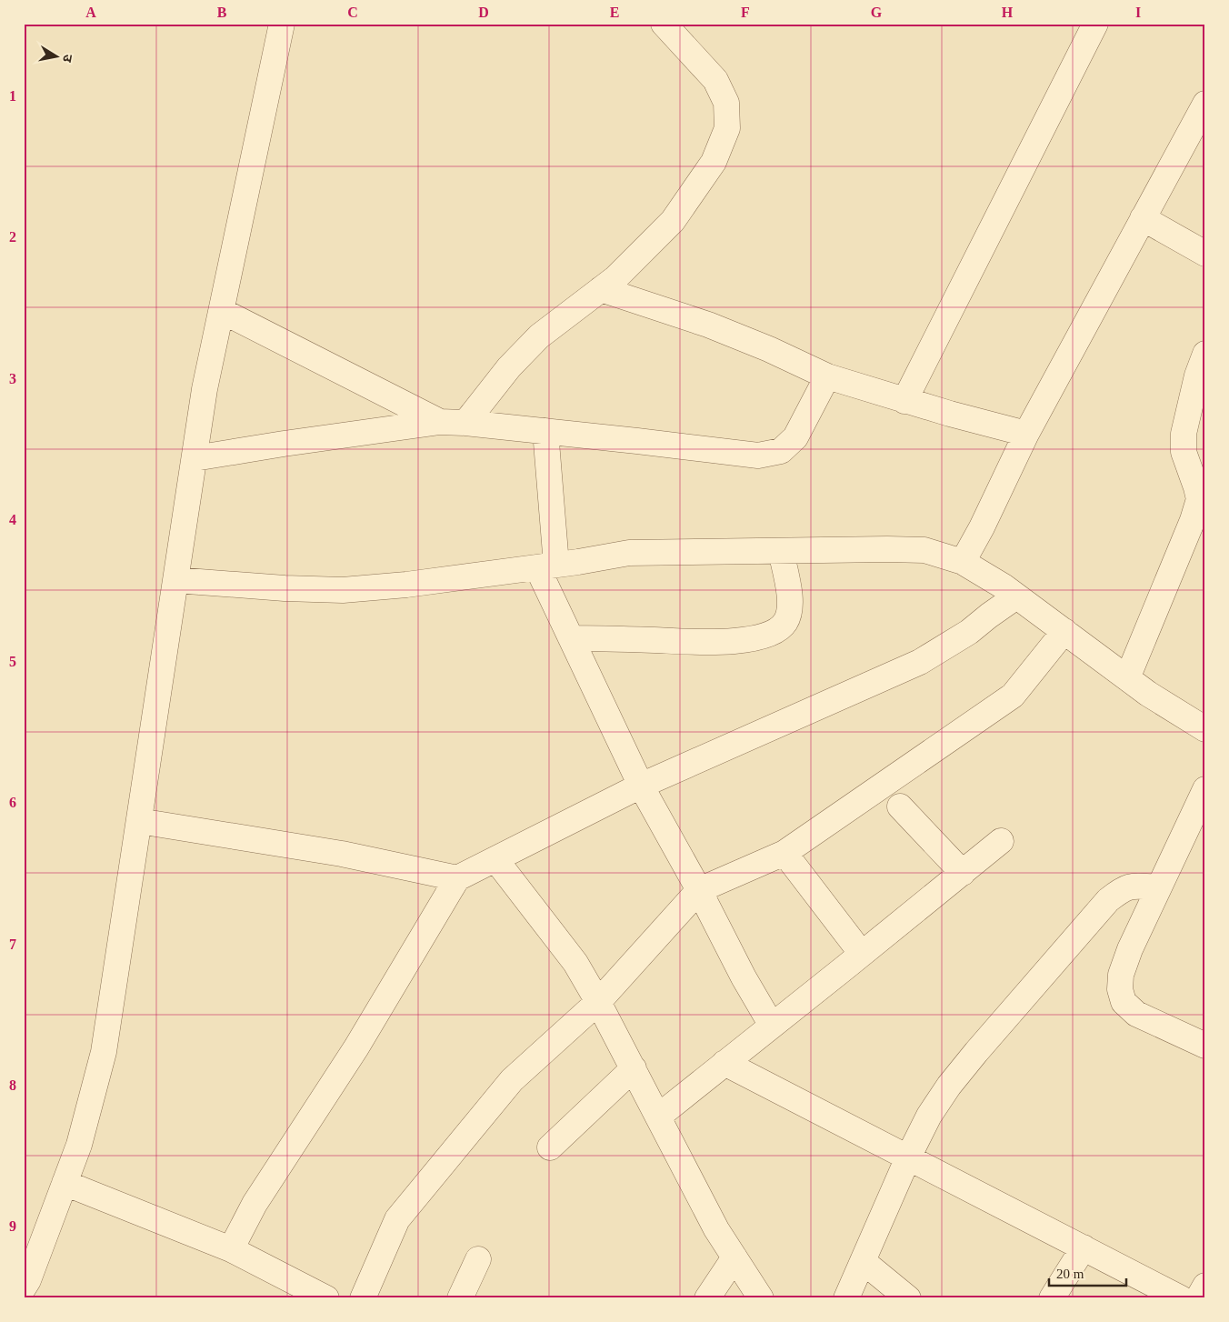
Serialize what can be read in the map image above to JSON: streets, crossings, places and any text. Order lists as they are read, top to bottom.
{
  "scale_bar": "20 m",
  "north": "right",
  "grid": {
    "columns": [
      "A",
      "B",
      "C",
      "D",
      "E",
      "F",
      "G",
      "H",
      "I"
    ],
    "rows": [
      "1",
      "2",
      "3",
      "4",
      "5",
      "6",
      "7",
      "8",
      "9"
    ]
  }
}
